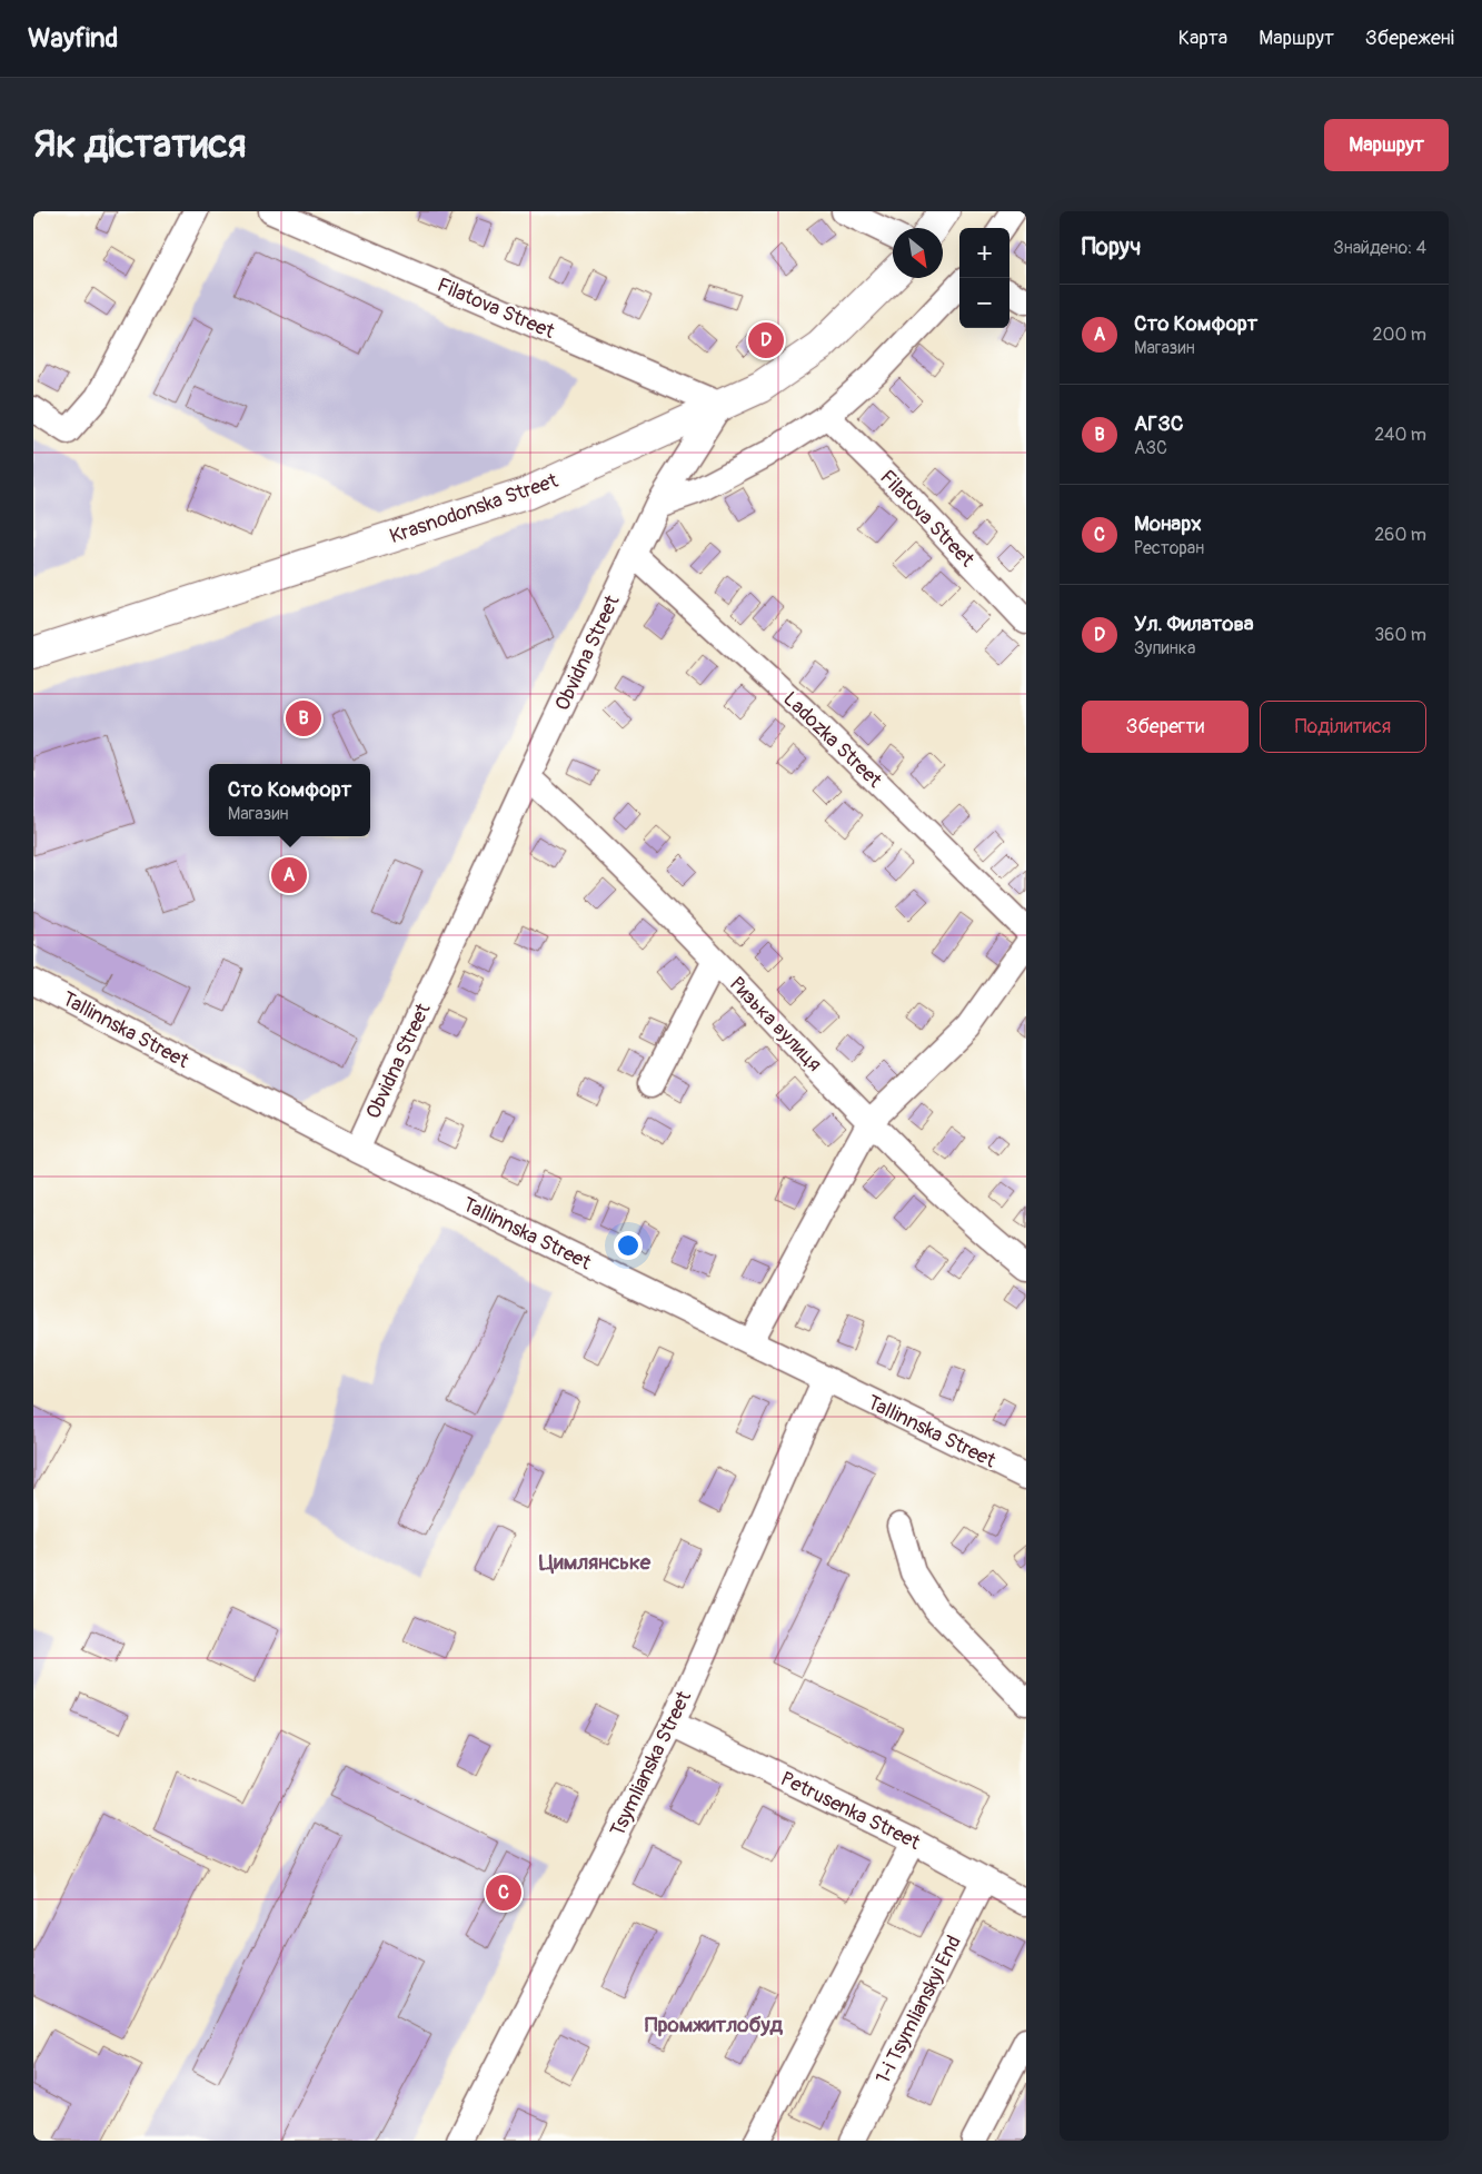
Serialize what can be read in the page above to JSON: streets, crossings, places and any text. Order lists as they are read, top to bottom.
{
  "streets": {
    "main road": ["Krasnodonska Street"],
    "street": [
      "Filatova Street",
      "Obvidna Street",
      "Ladozka Street",
      "Ризька вулиця",
      "Tallinnska Street",
      "Tsymlianska Street",
      "Petrusenka Street",
      "1-i Tsymlianskyi End"
    ]
  },
  "crossings": [
    ["Filatova Street", "Krasnodonska Street"],
    ["Filatova Street", "Obvidna Street"],
    ["Krasnodonska Street", "Obvidna Street"],
    ["Obvidna Street", "Ladozka Street"],
    ["Obvidna Street", "Ризька вулиця"],
    ["Obvidna Street", "Tallinnska Street"],
    ["Tallinnska Street", "Tsymlianska Street"],
    ["Tsymlianska Street", "Petrusenka Street"],
    ["Petrusenka Street", "1-i Tsymlianskyi End"]
  ],
  "districts": ["Цимлянське", "Промжитлобуд"],
  "north": "bottom right",
  "page": {
    "header": "Wayfind",
    "nav": ["Карта", "Маршрут", "Збережені"],
    "buttons": [
      "Маршрут",
      ["Зберегти", "Поділитися"]
    ],
    "title": "Як дістатися",
    "heading": ["Поруч", "Знайдено: 4"],
    "map_buttons": ["+", "−"],
    "list": [
      {
        "mark": "A",
        "name": "Сто Комфорт",
        "note": "Магазин",
        "value": "200 m"
      },
      {
        "mark": "B",
        "name": "АГЗС",
        "note": "АЗС",
        "value": "240 m"
      },
      {
        "mark": "C",
        "name": "Монарх",
        "note": "Ресторан",
        "value": "260 m"
      },
      {
        "mark": "D",
        "name": "Ул. Филатова",
        "note": "Зупинка",
        "value": "360 m"
      }
    ],
    "pins": [
      "D",
      "B",
      "A",
      "C"
    ],
    "popup": ["Сто Комфорт", "Магазин"]
  }
}
